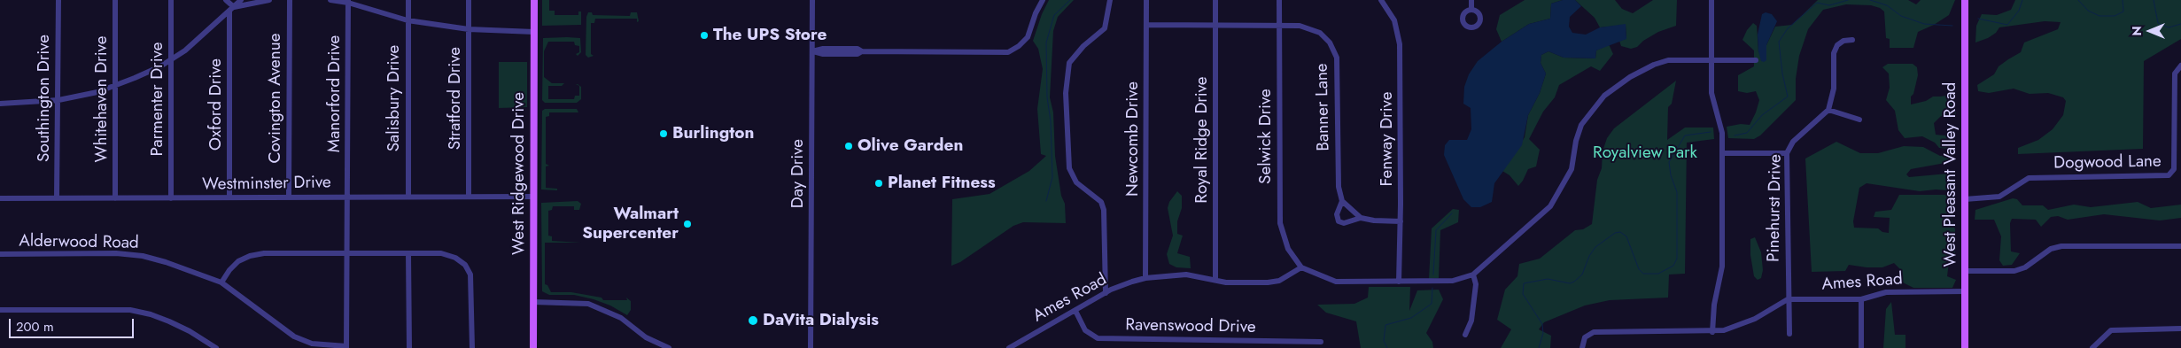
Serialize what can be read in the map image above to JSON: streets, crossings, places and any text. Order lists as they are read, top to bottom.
{
  "streets": {
    "main road": ["West Ridgewood Drive", "West Pleasant Valley Road"],
    "street": [
      "Manorford Drive",
      "Southington Drive",
      "Covington Avenue",
      "Salisbury Drive",
      "Stratford Drive",
      "Whitehaven Drive",
      "Parmenter Drive",
      "Oxford Drive",
      "Banner Lane",
      "Selwick Drive",
      "Newcomb Drive",
      "Fenway Drive",
      "Royal Ridge Drive",
      "Dogwood Lane",
      "Day Drive",
      "Westminster Drive",
      "Pinehurst Drive",
      "Alderwood Road",
      "Ames Road",
      "Ravenswood Drive"
    ]
  },
  "crossings": [
    ["Manorford Drive", "Westminster Drive"],
    ["Manorford Drive", "Alderwood Road"],
    ["Southington Drive", "Westminster Drive"],
    ["Covington Avenue", "Westminster Drive"],
    ["Salisbury Drive", "Westminster Drive"],
    ["Stratford Drive", "Westminster Drive"],
    ["Whitehaven Drive", "Westminster Drive"],
    ["Parmenter Drive", "Westminster Drive"],
    ["Oxford Drive", "Westminster Drive"],
    ["Banner Lane", "Selwick Drive"],
    ["Banner Lane", "Newcomb Drive"],
    ["Banner Lane", "Fenway Drive"],
    ["Banner Lane", "Royal Ridge Drive"],
    ["Selwick Drive", "Ames Road"],
    ["Newcomb Drive", "Ames Road"],
    ["Royal Ridge Drive", "Ames Road"],
    ["Dogwood Lane", "West Pleasant Valley Road"],
    ["West Ridgewood Drive", "Westminster Drive"],
    ["West Pleasant Valley Road", "Ames Road"],
    ["Pinehurst Drive", "Ames Road"],
    ["Ames Road", "Ravenswood Drive"]
  ],
  "parks": ["Royalview Park"],
  "places": [
    "The UPS Store",
    "Burlington",
    "Olive Garden",
    "Planet Fitness",
    "Walmart Supercenter",
    "DaVita Dialysis"
  ],
  "scale_bar": "200 m",
  "north": "left"
}
